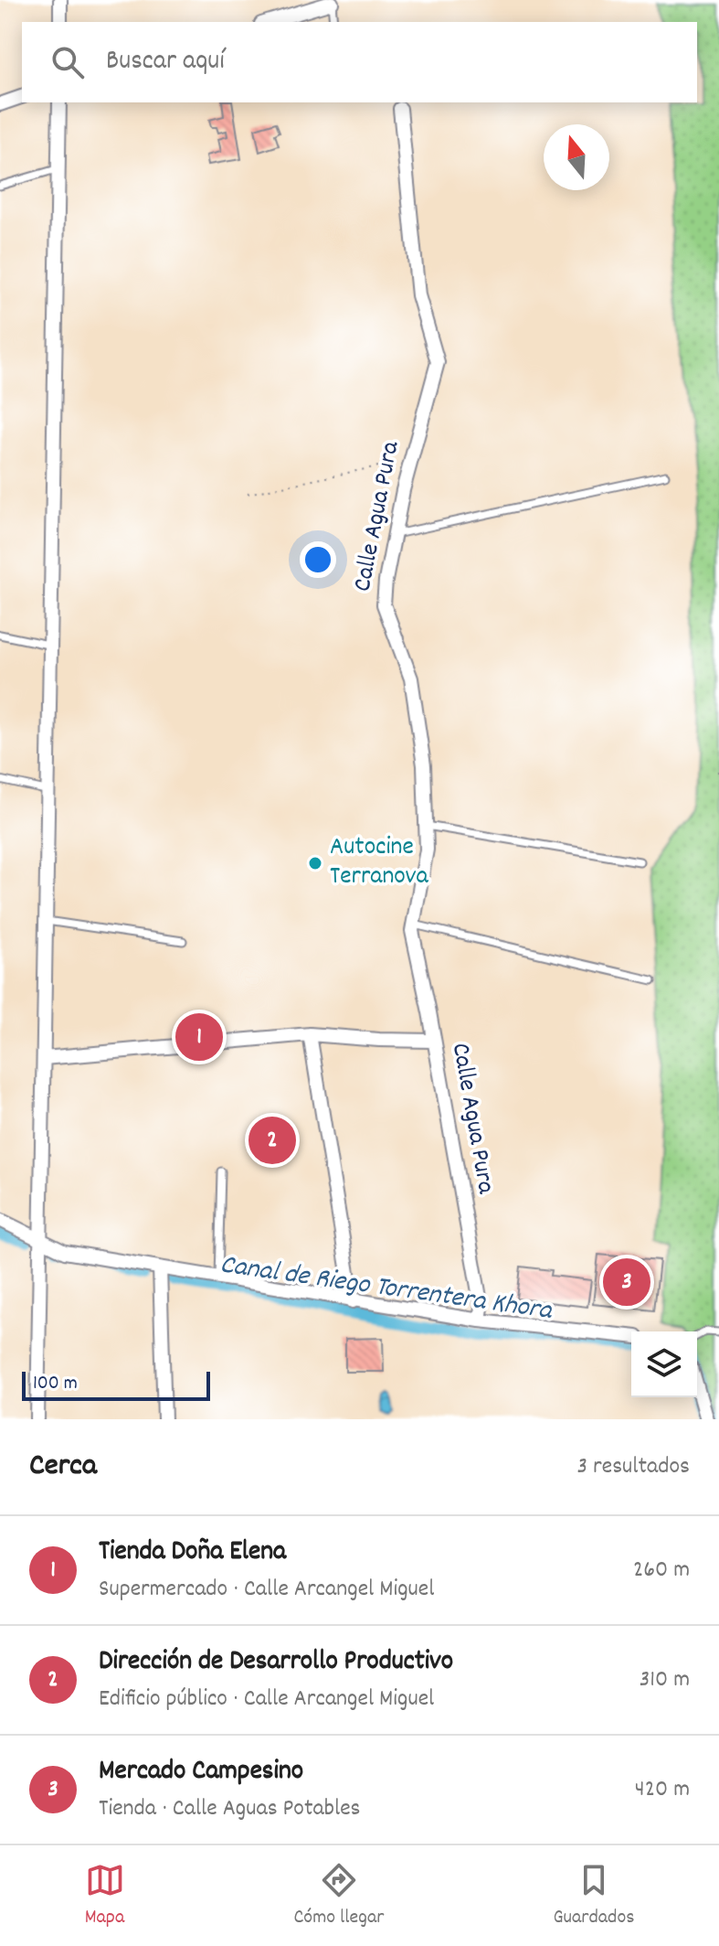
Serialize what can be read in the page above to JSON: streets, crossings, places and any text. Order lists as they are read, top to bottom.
{
  "streets": {
    "street": ["Calle Agua Pura"]
  },
  "water": ["Canal de Riego Torrentera Khora"],
  "places": ["Autocine Terranova"],
  "scale_bar": "100 m",
  "north": "top",
  "page": {
    "search": "Buscar aquí",
    "pins": ["1", "2", "3"],
    "scale": "100 m",
    "heading": ["Cerca", "3 resultados"],
    "list": [
      {
        "mark": "1",
        "name": "Tienda Doña Elena",
        "note": "Supermercado · Calle Arcangel Miguel",
        "value": "260 m"
      },
      {
        "mark": "2",
        "name": "Dirección de Desarrollo Productivo",
        "note": "Edificio público · Calle Arcangel Miguel",
        "value": "310 m"
      },
      {
        "mark": "3",
        "name": "Mercado Campesino",
        "note": "Tienda · Calle Aguas Potables",
        "value": "420 m"
      }
    ],
    "nav": ["Mapa", "Cómo llegar", "Guardados"]
  }
}
